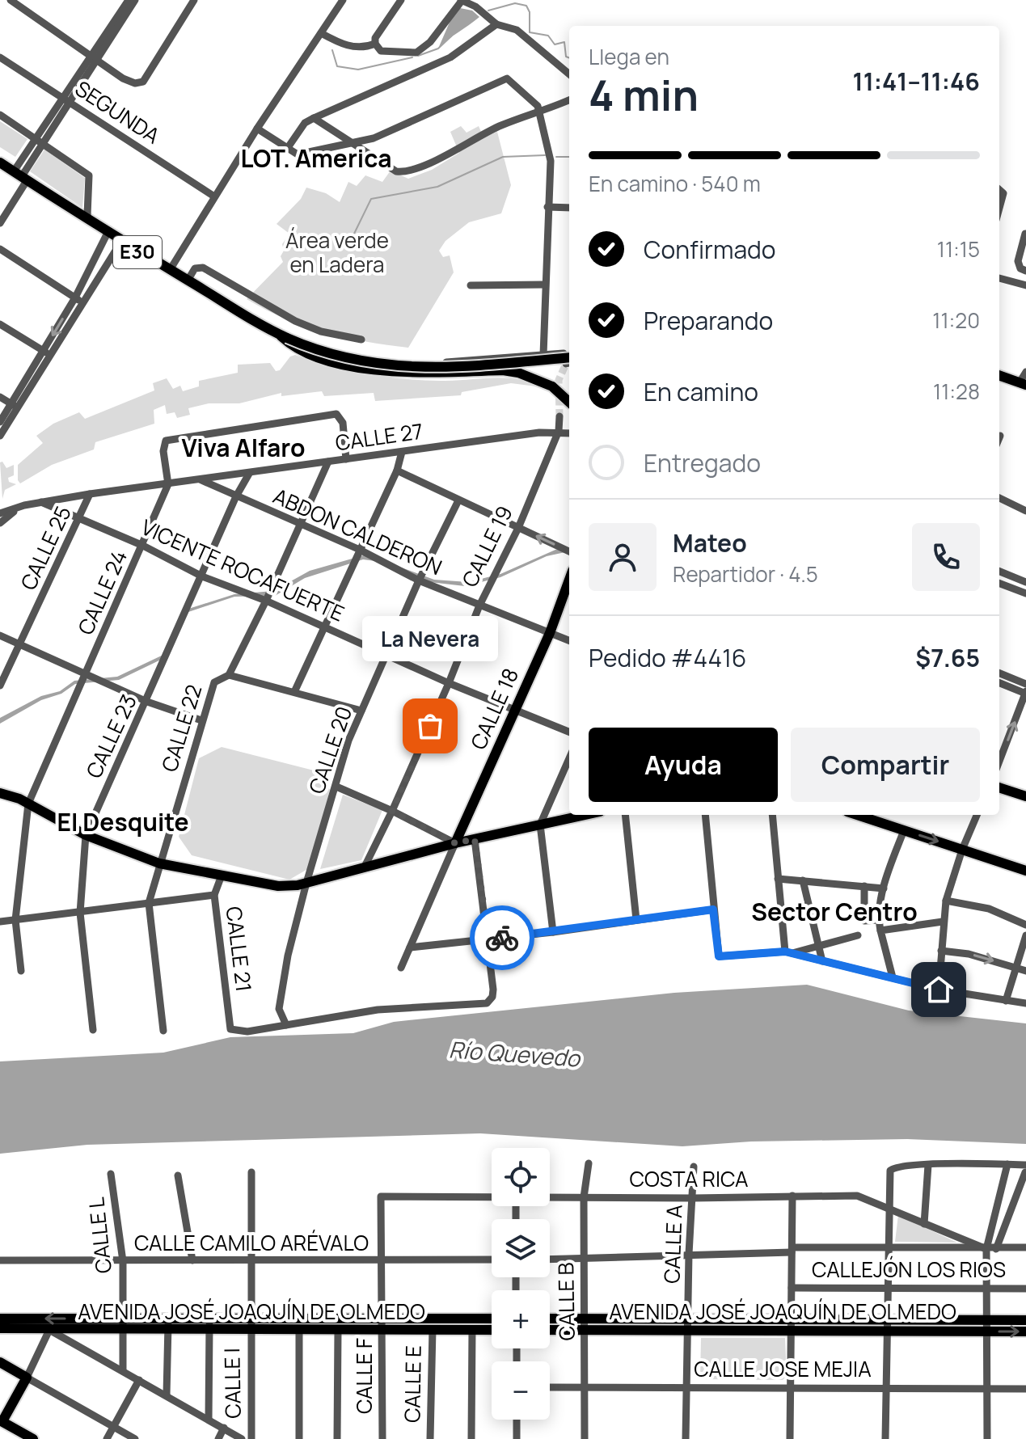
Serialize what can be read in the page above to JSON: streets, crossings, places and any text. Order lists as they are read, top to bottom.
{
  "streets": {
    "main road": ["E30", "CALLE 18", "AVENIDA JOSÉ JOAQUÍN DE OLMEDO"],
    "street": [
      "SEGUNDA",
      "CALLE 27",
      "ABDON CALDERON",
      "CALLE 19",
      "CALLE 25",
      "VICENTE ROCAFUERTE",
      "CALLE 24",
      "CALLE 22",
      "CALLE 23",
      "CALLE 20",
      "CALLE 21",
      "COSTA RICA",
      "CALLE L",
      "CALLE CAMILO ARÉVALO",
      "CALLE A",
      "CALLEJÓN LOS RIOS",
      "CALLE B",
      "CALLE JOSE MEJIA",
      "CALLE F",
      "CALLE I",
      "CALLE E"
    ]
  },
  "crossings": [
    ["CALLE 27", "ABDON CALDERON"],
    ["CALLE 27", "CALLE 19"],
    ["CALLE 27", "CALLE 25"],
    ["CALLE 27", "VICENTE ROCAFUERTE"],
    ["CALLE 27", "CALLE 24"],
    ["CALLE 27", "CALLE 22"],
    ["CALLE 27", "CALLE 23"],
    ["ABDON CALDERON", "CALLE 19"],
    ["ABDON CALDERON", "CALLE 18"],
    ["ABDON CALDERON", "CALLE 22"],
    ["ABDON CALDERON", "CALLE 23"],
    ["ABDON CALDERON", "CALLE 20"],
    ["CALLE 19", "VICENTE ROCAFUERTE"],
    ["CALLE 25", "VICENTE ROCAFUERTE"],
    ["VICENTE ROCAFUERTE", "CALLE 24"],
    ["VICENTE ROCAFUERTE", "CALLE 18"],
    ["VICENTE ROCAFUERTE", "CALLE 22"],
    ["VICENTE ROCAFUERTE", "CALLE 23"],
    ["VICENTE ROCAFUERTE", "CALLE 20"],
    ["CALLE 20", "CALLE 21"],
    ["COSTA RICA", "CALLE A"],
    ["COSTA RICA", "CALLE B"],
    ["COSTA RICA", "CALLE F"],
    ["CALLE L", "CALLE CAMILO ARÉVALO"],
    ["CALLE L", "AVENIDA JOSÉ JOAQUÍN DE OLMEDO"],
    ["CALLE CAMILO ARÉVALO", "CALLE F"],
    ["CALLE CAMILO ARÉVALO", "CALLE I"],
    ["CALLE A", "AVENIDA JOSÉ JOAQUÍN DE OLMEDO"],
    ["CALLE A", "CALLE JOSE MEJIA"],
    ["CALLE B", "AVENIDA JOSÉ JOAQUÍN DE OLMEDO"],
    ["CALLE B", "CALLE JOSE MEJIA"],
    ["AVENIDA JOSÉ JOAQUÍN DE OLMEDO", "CALLE F"],
    ["AVENIDA JOSÉ JOAQUÍN DE OLMEDO", "CALLE I"],
    ["AVENIDA JOSÉ JOAQUÍN DE OLMEDO", "CALLE E"]
  ],
  "districts": [
    "LOT. America",
    "Viva Alfaro",
    "El Desquite",
    "Sector Centro"
  ],
  "water": ["Río Quevedo"],
  "parks": ["Área verde en Ladera"],
  "places": ["La Nevera"],
  "page": {
    "heading": ["4 min", "Llega en", "11:41–11:46"],
    "panel": [
      "Mateo",
      "Repartidor · 4.5",
      "Pedido #4416",
      "$7.65"
    ],
    "bar": "En camino · 540 m",
    "list": [
      ["Confirmado", "11:15"],
      ["Preparando", "11:20"],
      ["En camino", "11:28"],
      "Entregado"
    ],
    "bubble": "La Nevera",
    "buttons": ["Ayuda", "Compartir"],
    "map_buttons": ["+", "−"]
  }
}
